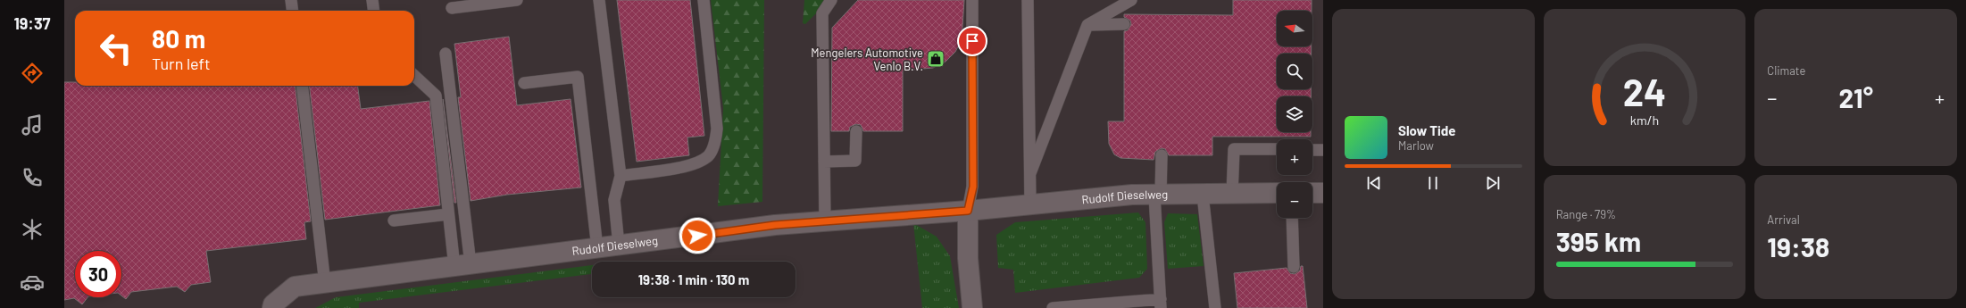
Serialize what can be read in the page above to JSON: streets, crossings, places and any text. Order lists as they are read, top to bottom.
{
  "streets": {
    "street": ["Rudolf Dieselweg"]
  },
  "places": {
    "shop": ["Mengelers Automotive Venlo B.V."]
  },
  "north": "left",
  "page": {
    "tabs": "19:37",
    "tile": [
      "Climate",
      ["Range · 79%", "395 km"],
      ["Arrival", "19:38"]
    ],
    "map_buttons": ["+", "−"],
    "turn": ["80 m", "Turn left"],
    "heat": ["−", "21°", "+"],
    "song": ["Slow Tide", "Marlow"],
    "limit": "30",
    "trip": "19:38 · 1 min · 130 m",
    "gauge": ["24", "km/h"]
  }
}
